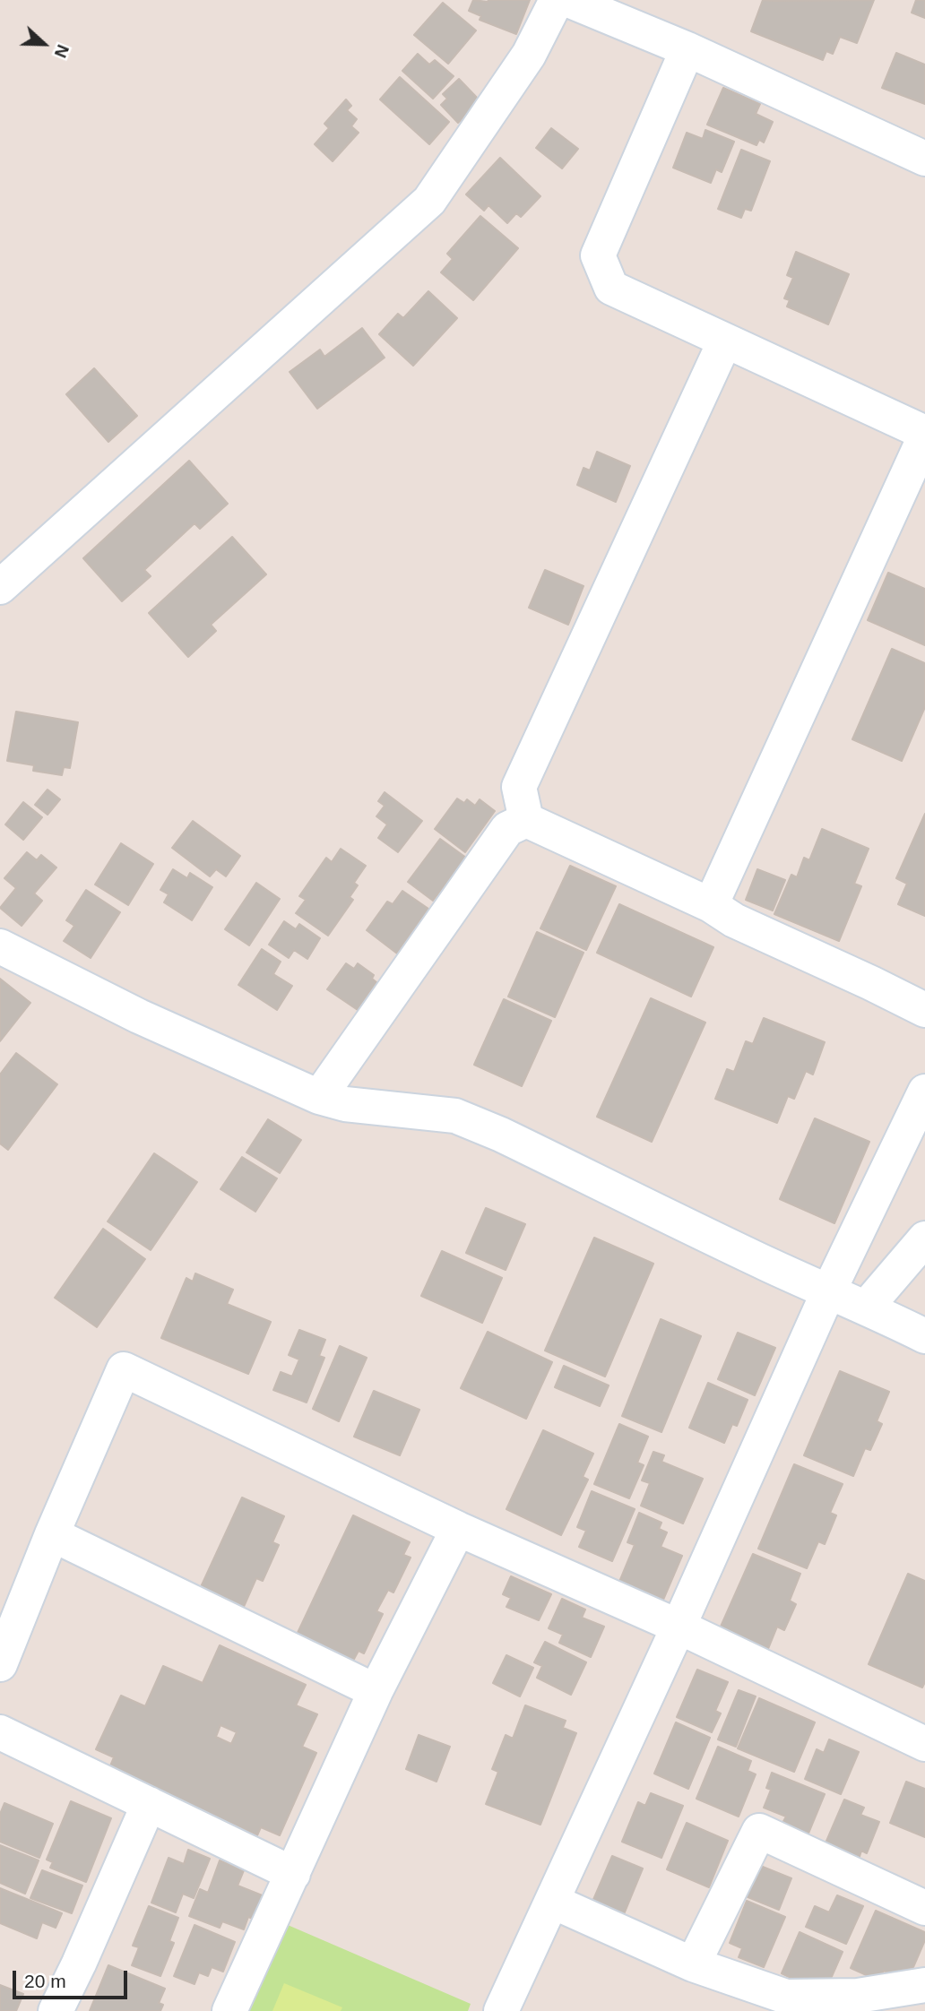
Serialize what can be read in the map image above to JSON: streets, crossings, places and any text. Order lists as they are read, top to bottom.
{
  "scale_bar": "20 m",
  "north": "right"
}
